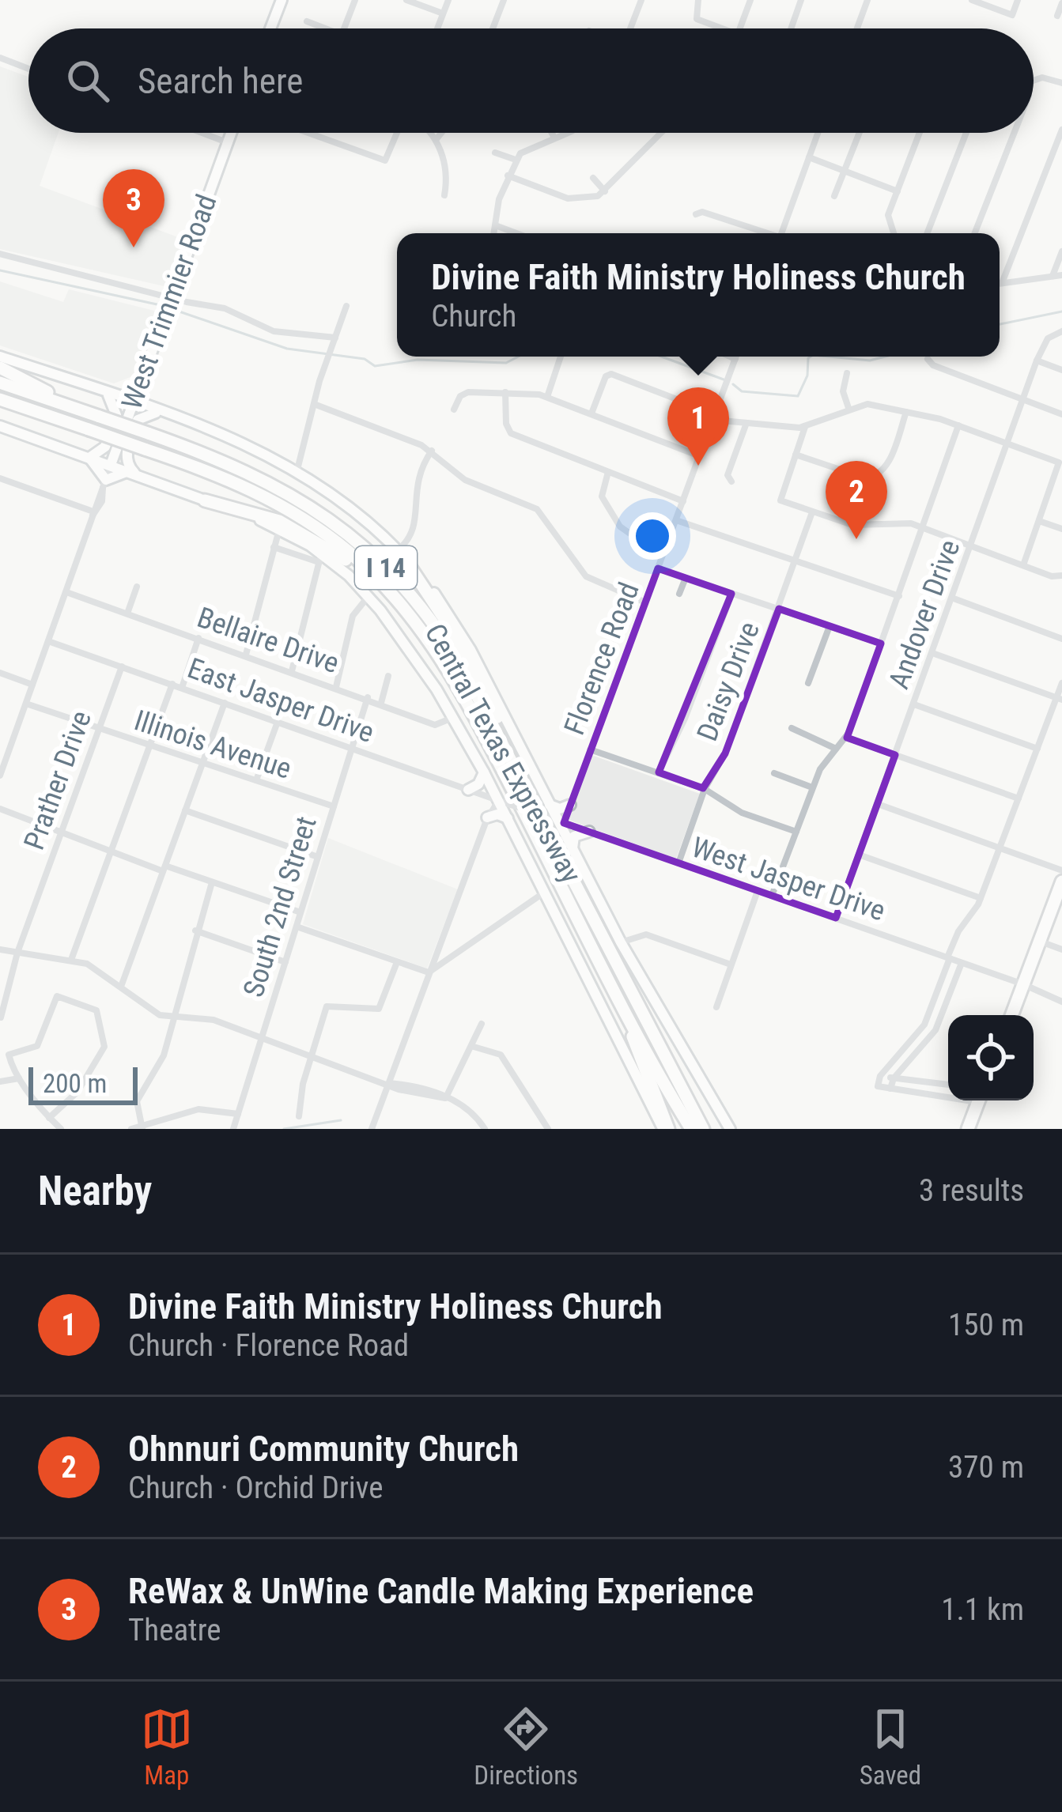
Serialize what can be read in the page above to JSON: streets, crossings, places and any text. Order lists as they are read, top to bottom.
{
  "streets": {
    "highway": ["I 14", "Central Texas Expressway"],
    "main road": ["West Trimmier Road"],
    "street": [
      "Andover Drive",
      "Bellaire Drive",
      "Florence Road",
      "Daisy Drive",
      "East Jasper Drive",
      "Illinois Avenue",
      "Prather Drive",
      "West Jasper Drive",
      "South 2nd Street"
    ]
  },
  "crossings": [
    ["West Trimmier Road", "Bellaire Drive"],
    ["West Trimmier Road", "East Jasper Drive"],
    ["West Trimmier Road", "Illinois Avenue"],
    ["Andover Drive", "West Jasper Drive"],
    ["Bellaire Drive", "South 2nd Street"],
    ["Florence Road", "West Jasper Drive"],
    ["Daisy Drive", "West Jasper Drive"],
    ["East Jasper Drive", "Prather Drive"],
    ["East Jasper Drive", "West Jasper Drive"],
    ["East Jasper Drive", "South 2nd Street"],
    ["Illinois Avenue", "Prather Drive"],
    ["Illinois Avenue", "South 2nd Street"]
  ],
  "scale_bar": "200 m",
  "page": {
    "search": "Search here",
    "pins": ["3", "1", "2"],
    "popup": ["Divine Faith Ministry Holiness Church", "Church"],
    "scale": "200 m",
    "heading": ["Nearby", "3 results"],
    "list": [
      {
        "mark": "1",
        "name": "Divine Faith Ministry Holiness Church",
        "note": "Church · Florence Road",
        "value": "150 m"
      },
      {
        "mark": "2",
        "name": "Ohnnuri Community Church",
        "note": "Church · Orchid Drive",
        "value": "370 m"
      },
      {
        "mark": "3",
        "name": "ReWax & UnWine Candle Making Experience",
        "note": "Theatre",
        "value": "1.1 km"
      }
    ],
    "nav": ["Map", "Directions", "Saved"]
  }
}
